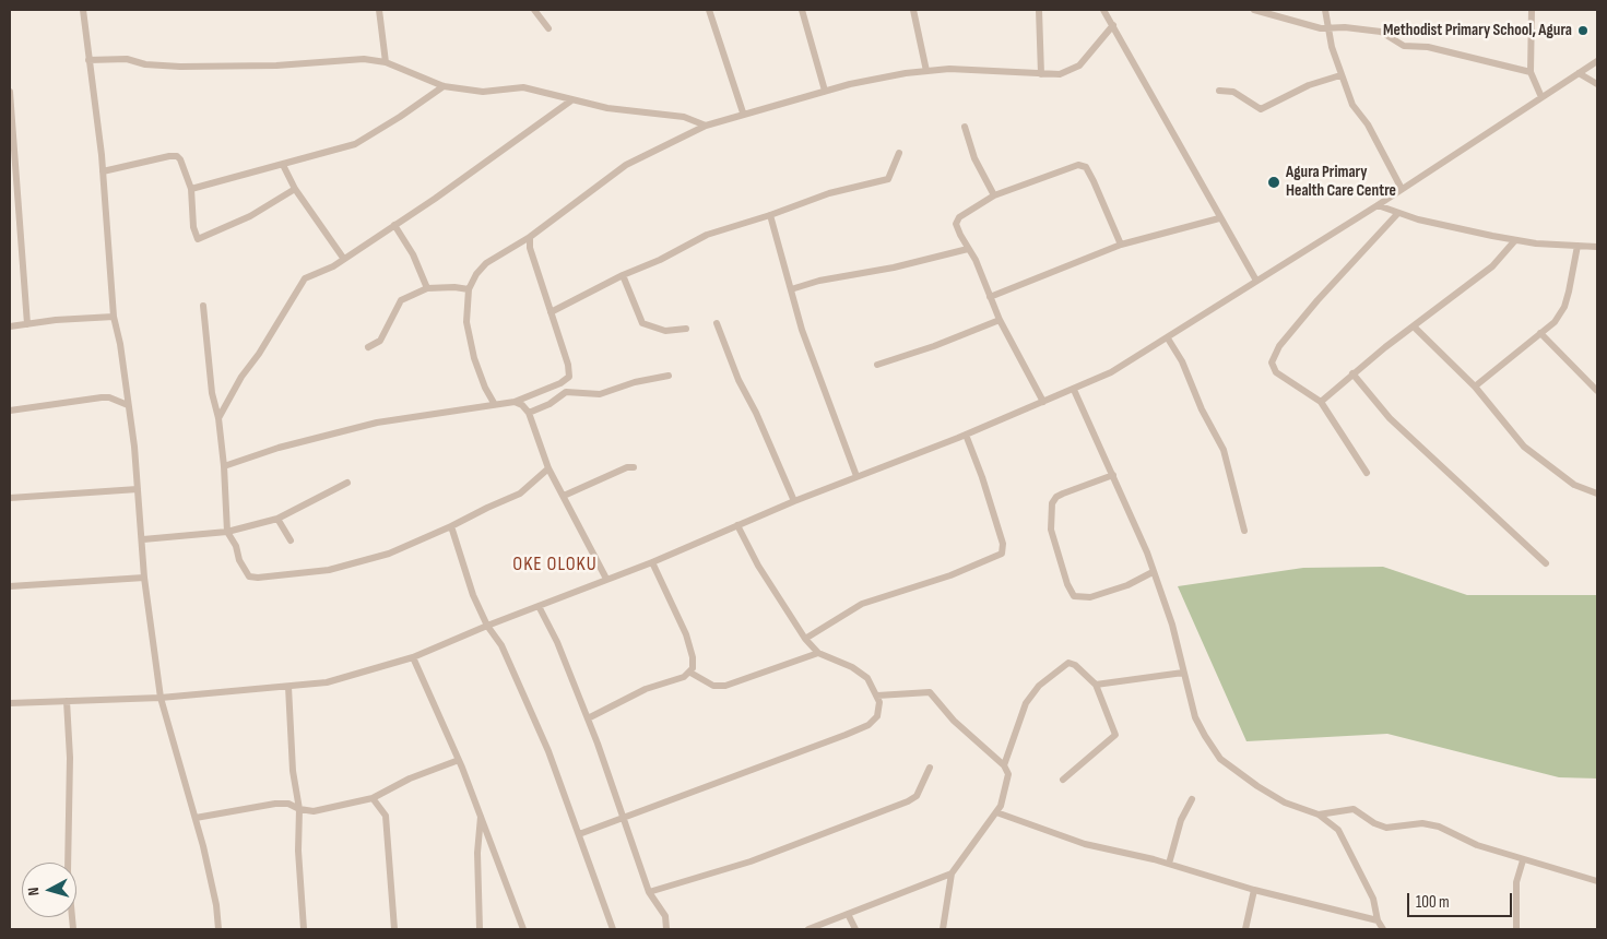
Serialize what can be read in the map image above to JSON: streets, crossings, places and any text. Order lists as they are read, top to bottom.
{
  "districts": ["OKE OLOKU"],
  "places": ["Methodist Primary School, Agura", "Agura Primary Health Care Centre"],
  "scale_bar": "100 m",
  "north": "left"
}
